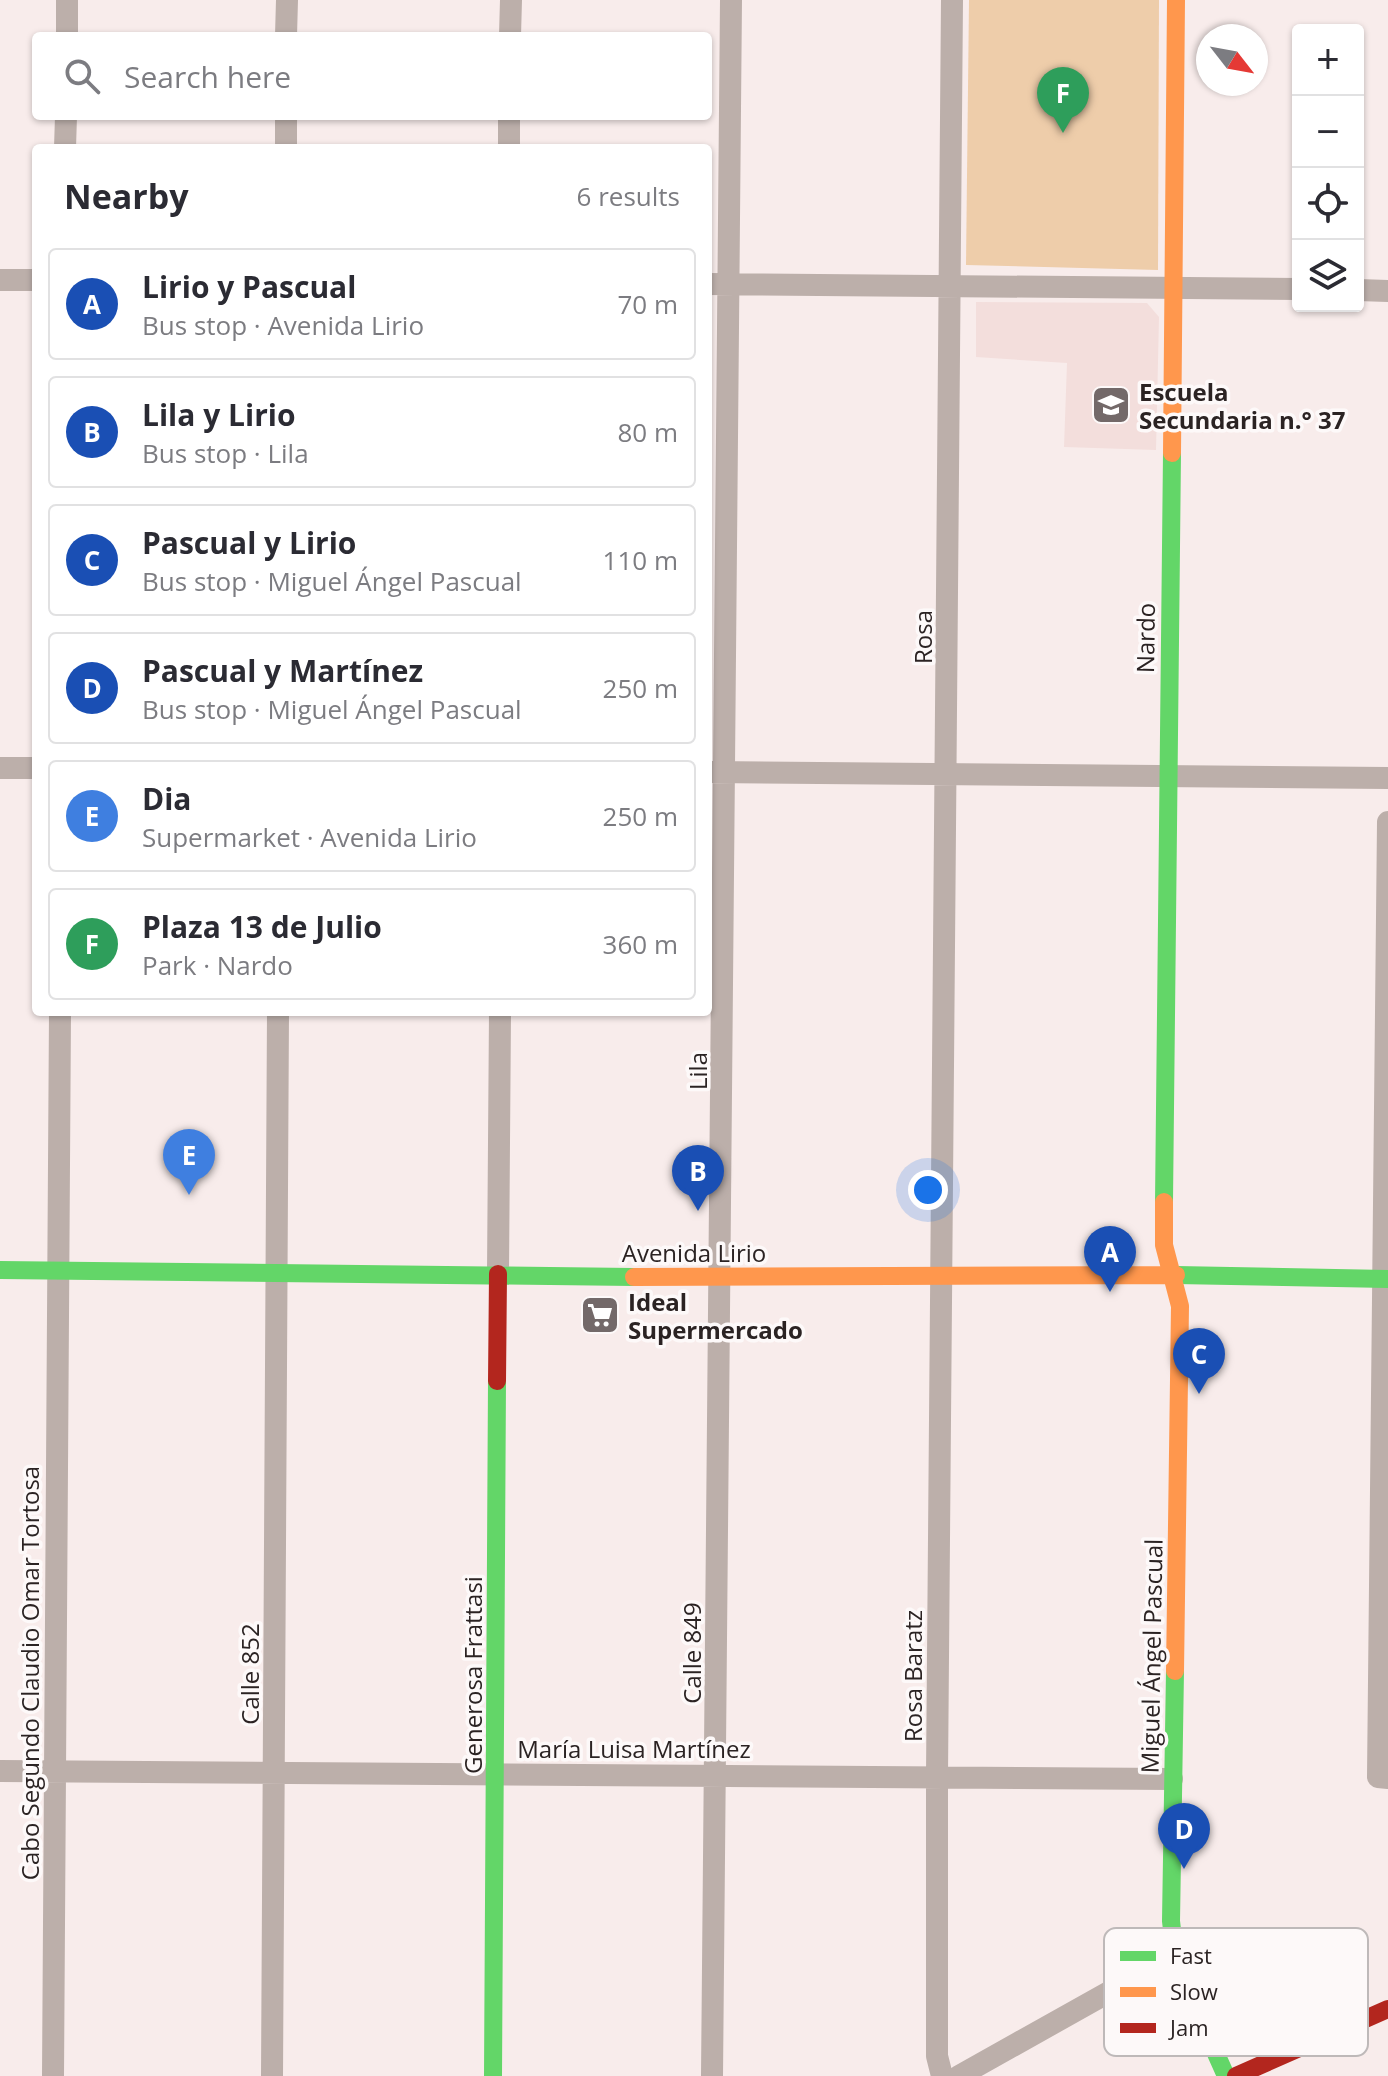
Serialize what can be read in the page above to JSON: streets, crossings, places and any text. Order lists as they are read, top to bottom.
{
  "streets": {
    "main road": [
      "Nardo",
      "Avenida Lirio",
      "Miguel Ángel Pascual",
      "Generosa Frattasi"
    ],
    "street": [
      "Rosa",
      "Lila",
      "Calle 849",
      "Cabo Segundo Claudio Omar Tortosa",
      "Calle 852",
      "Rosa Baratz",
      "María Luisa Martínez"
    ]
  },
  "crossings": [
    ["Rosa", "Avenida Lirio"],
    ["Rosa", "Rosa Baratz"],
    ["Nardo", "Avenida Lirio"],
    ["Nardo", "Miguel Ángel Pascual"],
    ["Lila", "Avenida Lirio"],
    ["Lila", "Calle 849"],
    ["Avenida Lirio", "Calle 849"],
    ["Avenida Lirio", "Miguel Ángel Pascual"],
    ["Avenida Lirio", "Cabo Segundo Claudio Omar Tortosa"],
    ["Avenida Lirio", "Calle 852"],
    ["Avenida Lirio", "Generosa Frattasi"],
    ["Avenida Lirio", "Rosa Baratz"],
    ["Calle 849", "María Luisa Martínez"],
    ["Miguel Ángel Pascual", "María Luisa Martínez"],
    ["Cabo Segundo Claudio Omar Tortosa", "María Luisa Martínez"],
    ["Calle 852", "María Luisa Martínez"],
    ["Generosa Frattasi", "María Luisa Martínez"],
    ["Rosa Baratz", "María Luisa Martínez"]
  ],
  "places": {
    "school or university": ["Escuela Secundaria n.° 37"],
    "supermarket": ["Ideal Supermercado"]
  },
  "legend": ["Fast", "Slow", "Jam"],
  "north": "bottom right",
  "page": {
    "map_buttons": ["+", "−"],
    "search": "Search here",
    "pins": [
      "F",
      "E",
      "B",
      "A",
      "C",
      "D"
    ],
    "heading": ["Nearby", "6 results"],
    "list": [
      {
        "mark": "A",
        "name": "Lirio y Pascual",
        "note": "Bus stop · Avenida Lirio",
        "value": "70 m"
      },
      {
        "mark": "B",
        "name": "Lila y Lirio",
        "note": "Bus stop · Lila",
        "value": "80 m"
      },
      {
        "mark": "C",
        "name": "Pascual y Lirio",
        "note": "Bus stop · Miguel Ángel Pascual",
        "value": "110 m"
      },
      {
        "mark": "D",
        "name": "Pascual y Martínez",
        "note": "Bus stop · Miguel Ángel Pascual",
        "value": "250 m"
      },
      {
        "mark": "E",
        "name": "Dia",
        "note": "Supermarket · Avenida Lirio",
        "value": "250 m"
      },
      {
        "mark": "F",
        "name": "Plaza 13 de Julio",
        "note": "Park · Nardo",
        "value": "360 m"
      }
    ]
  }
}
